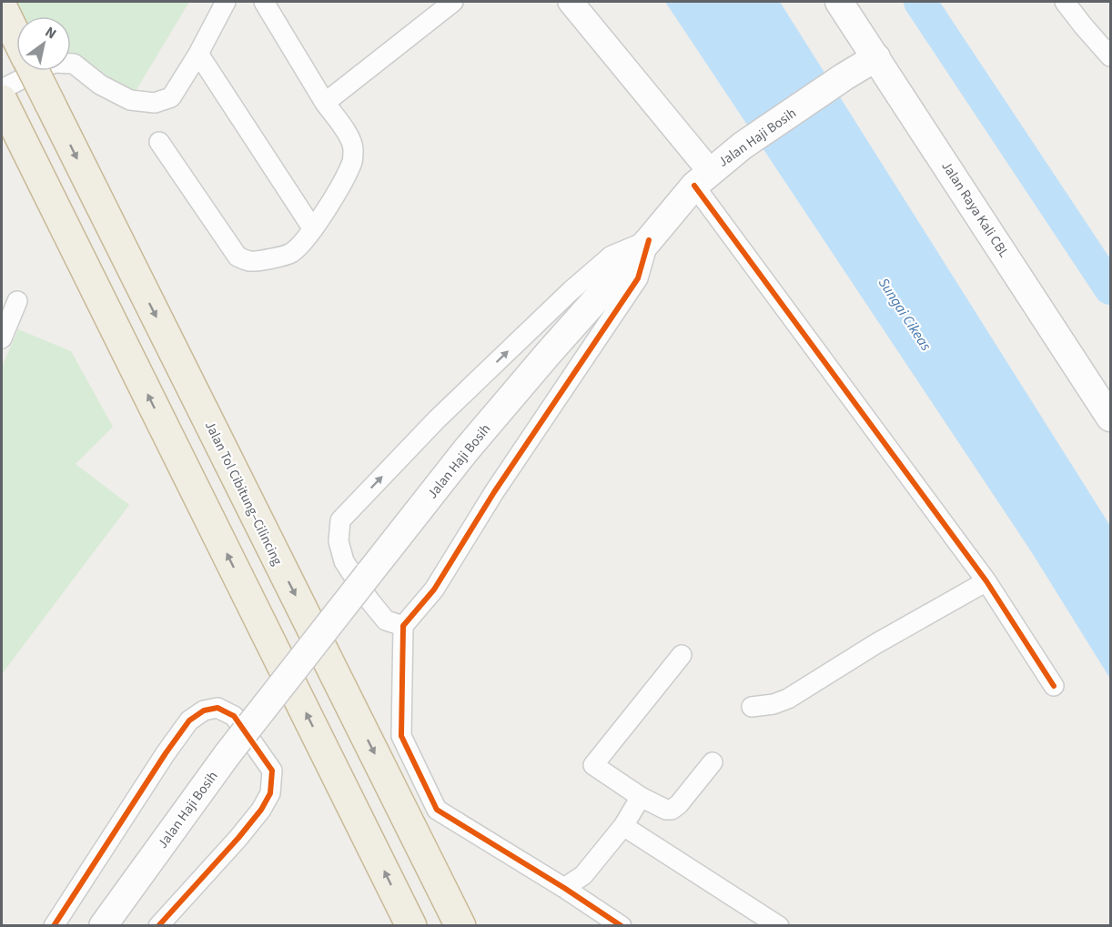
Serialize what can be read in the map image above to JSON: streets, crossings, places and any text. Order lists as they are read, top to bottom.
{
  "streets": {
    "highway": ["Jalan Tol Cibitung–Cilincing"],
    "main road": ["Jalan Haji Bosih", "Jalan Raya Kali CBL"]
  },
  "crossings": [
    ["Jalan Haji Bosih", "Jalan Raya Kali CBL"]
  ],
  "water": ["Sungai Cikeas"],
  "north": "top right"
}
